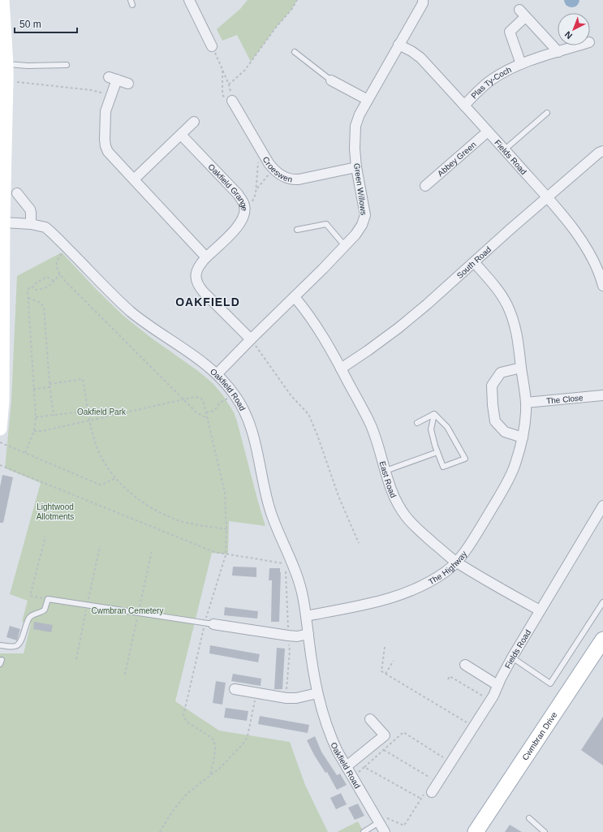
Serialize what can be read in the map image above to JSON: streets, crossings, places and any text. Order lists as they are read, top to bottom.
{
  "streets": {
    "main road": ["Cwmbran Drive"],
    "street": [
      "Plas Ty-Coch",
      "Fields Road",
      "Abbey Green",
      "Croeswen",
      "Oakfield Grange",
      "Green Willows",
      "South Road",
      "Oakfield Road",
      "The Close",
      "East Road",
      "The Highway"
    ]
  },
  "crossings": [
    ["Plas Ty-Coch", "Fields Road"],
    ["Fields Road", "Abbey Green"],
    ["Fields Road", "Green Willows"],
    ["Fields Road", "South Road"],
    ["Fields Road", "East Road"],
    ["Croeswen", "Green Willows"],
    ["Oakfield Grange", "Green Willows"],
    ["Green Willows", "Oakfield Road"],
    ["Green Willows", "East Road"],
    ["South Road", "East Road"],
    ["South Road", "The Highway"],
    ["Oakfield Road", "The Highway"],
    ["The Close", "The Highway"],
    ["East Road", "The Highway"]
  ],
  "districts": ["OAKFIELD"],
  "parks": ["Oakfield Park", "Lightwood Allotments", "Cwmbran Cemetery"],
  "scale_bar": "50 m",
  "north": "bottom left"
}
